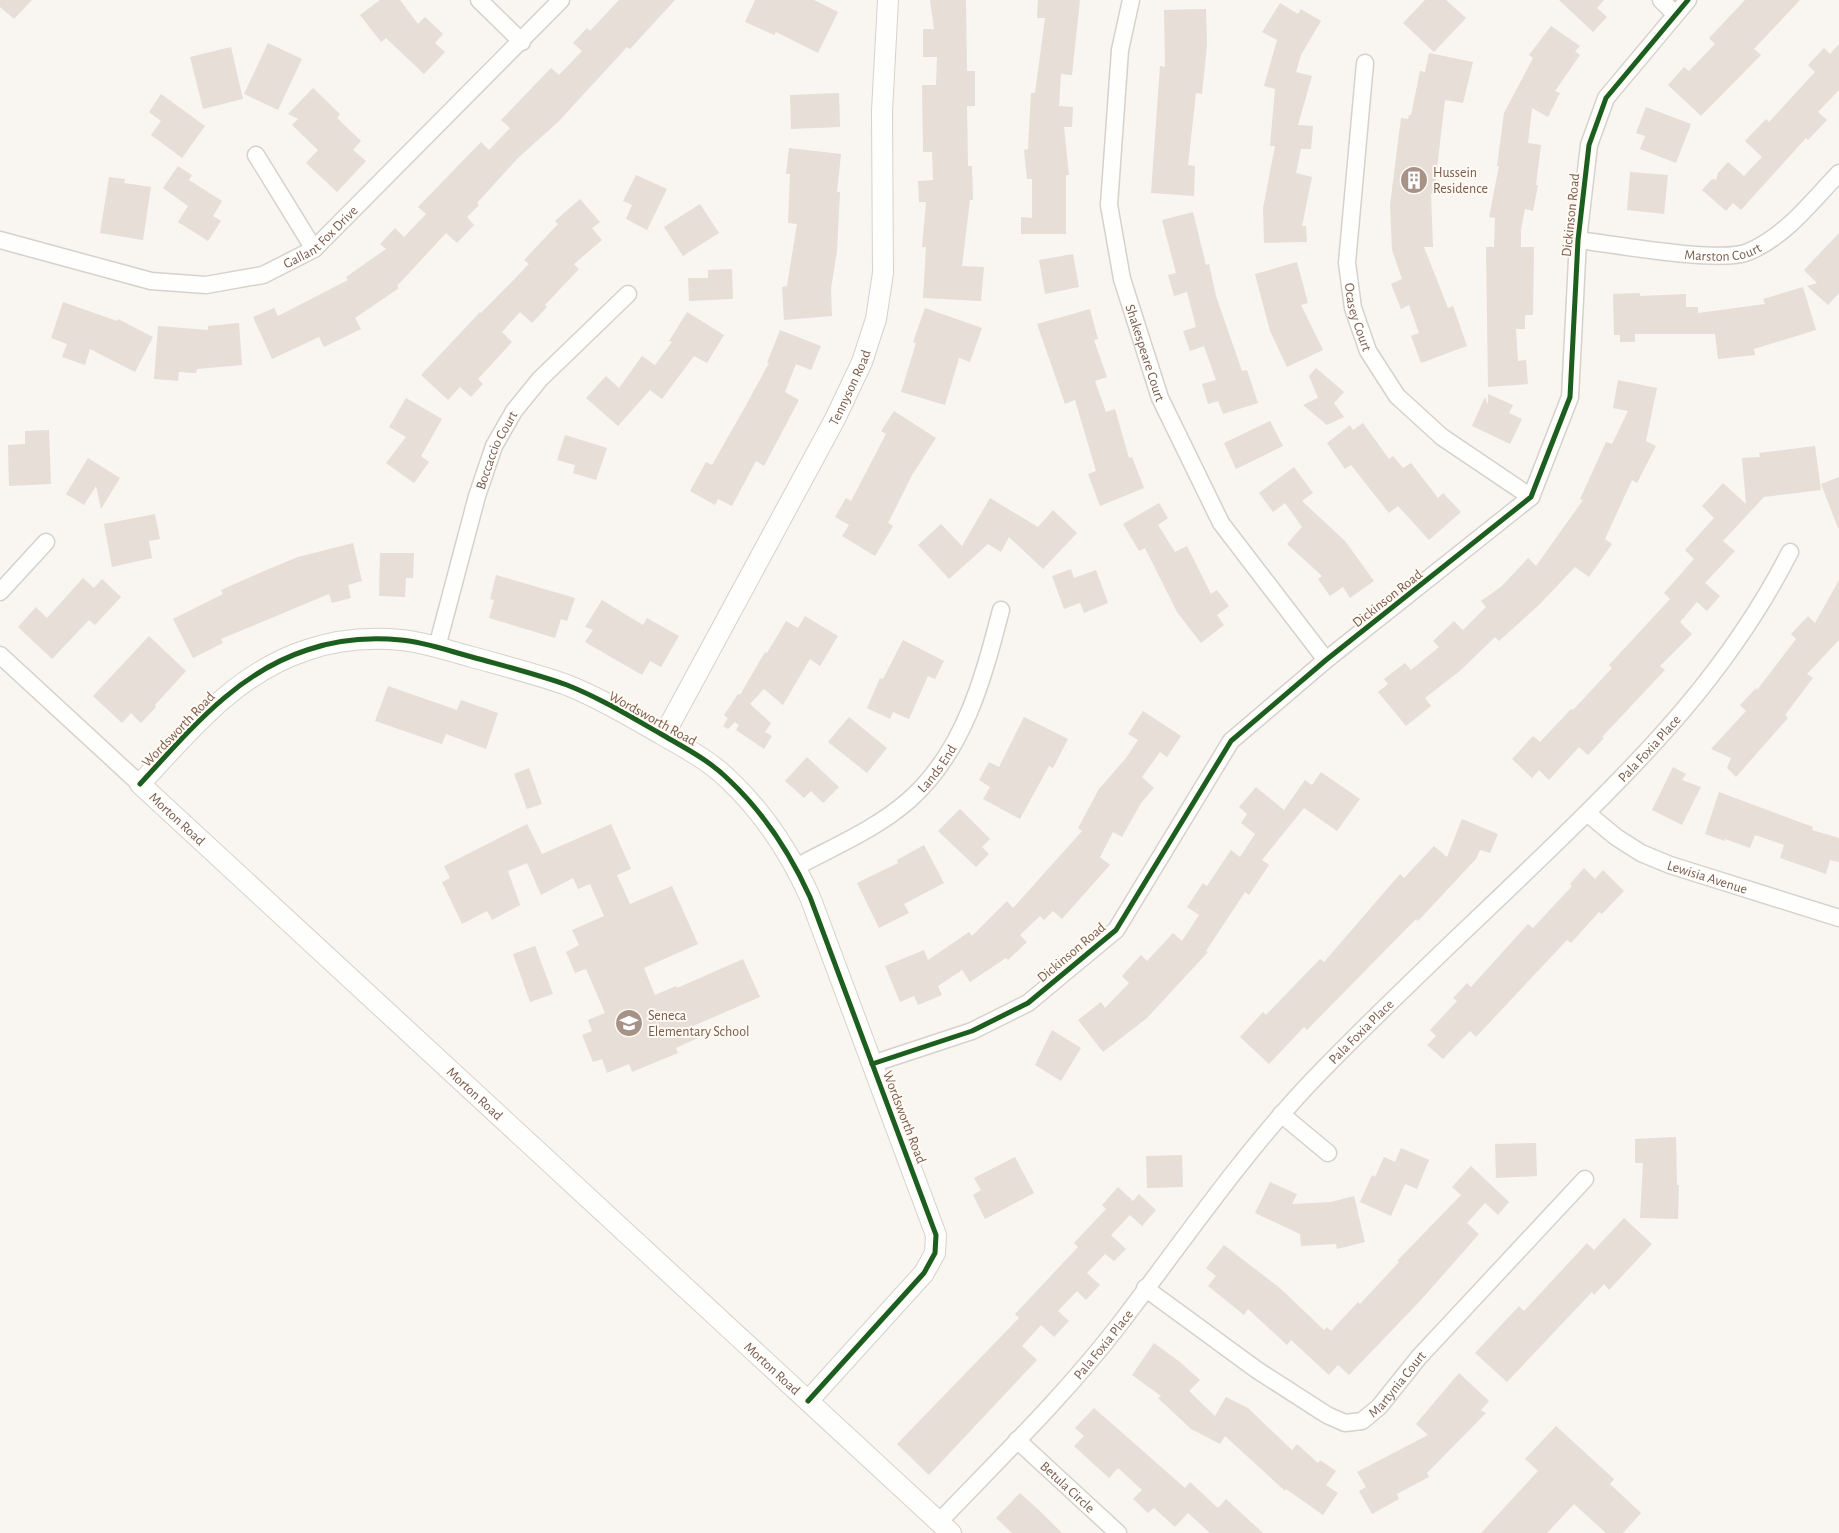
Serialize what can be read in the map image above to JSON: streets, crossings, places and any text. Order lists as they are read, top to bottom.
{
  "streets": {
    "street": [
      "Dickinson Road",
      "Gallant Fox Drive",
      "Marston Court",
      "Ocasey Court",
      "Shakespeare Court",
      "Tennyson Road",
      "Boccaccio Court",
      "Wordsworth Road",
      "Pala Foxia Place",
      "Lands End",
      "Morton Road",
      "Lewisia Avenue",
      "Martynia Court",
      "Betula Circle"
    ]
  },
  "crossings": [
    ["Dickinson Road", "Marston Court"],
    ["Dickinson Road", "Ocasey Court"],
    ["Dickinson Road", "Shakespeare Court"],
    ["Dickinson Road", "Wordsworth Road"],
    ["Tennyson Road", "Wordsworth Road"],
    ["Boccaccio Court", "Wordsworth Road"],
    ["Wordsworth Road", "Lands End"],
    ["Wordsworth Road", "Morton Road"],
    ["Pala Foxia Place", "Morton Road"],
    ["Pala Foxia Place", "Lewisia Avenue"],
    ["Pala Foxia Place", "Martynia Court"],
    ["Pala Foxia Place", "Betula Circle"]
  ],
  "places": {
    "building": ["Hussein Residence"],
    "school or university": ["Seneca Elementary School"]
  }
}
